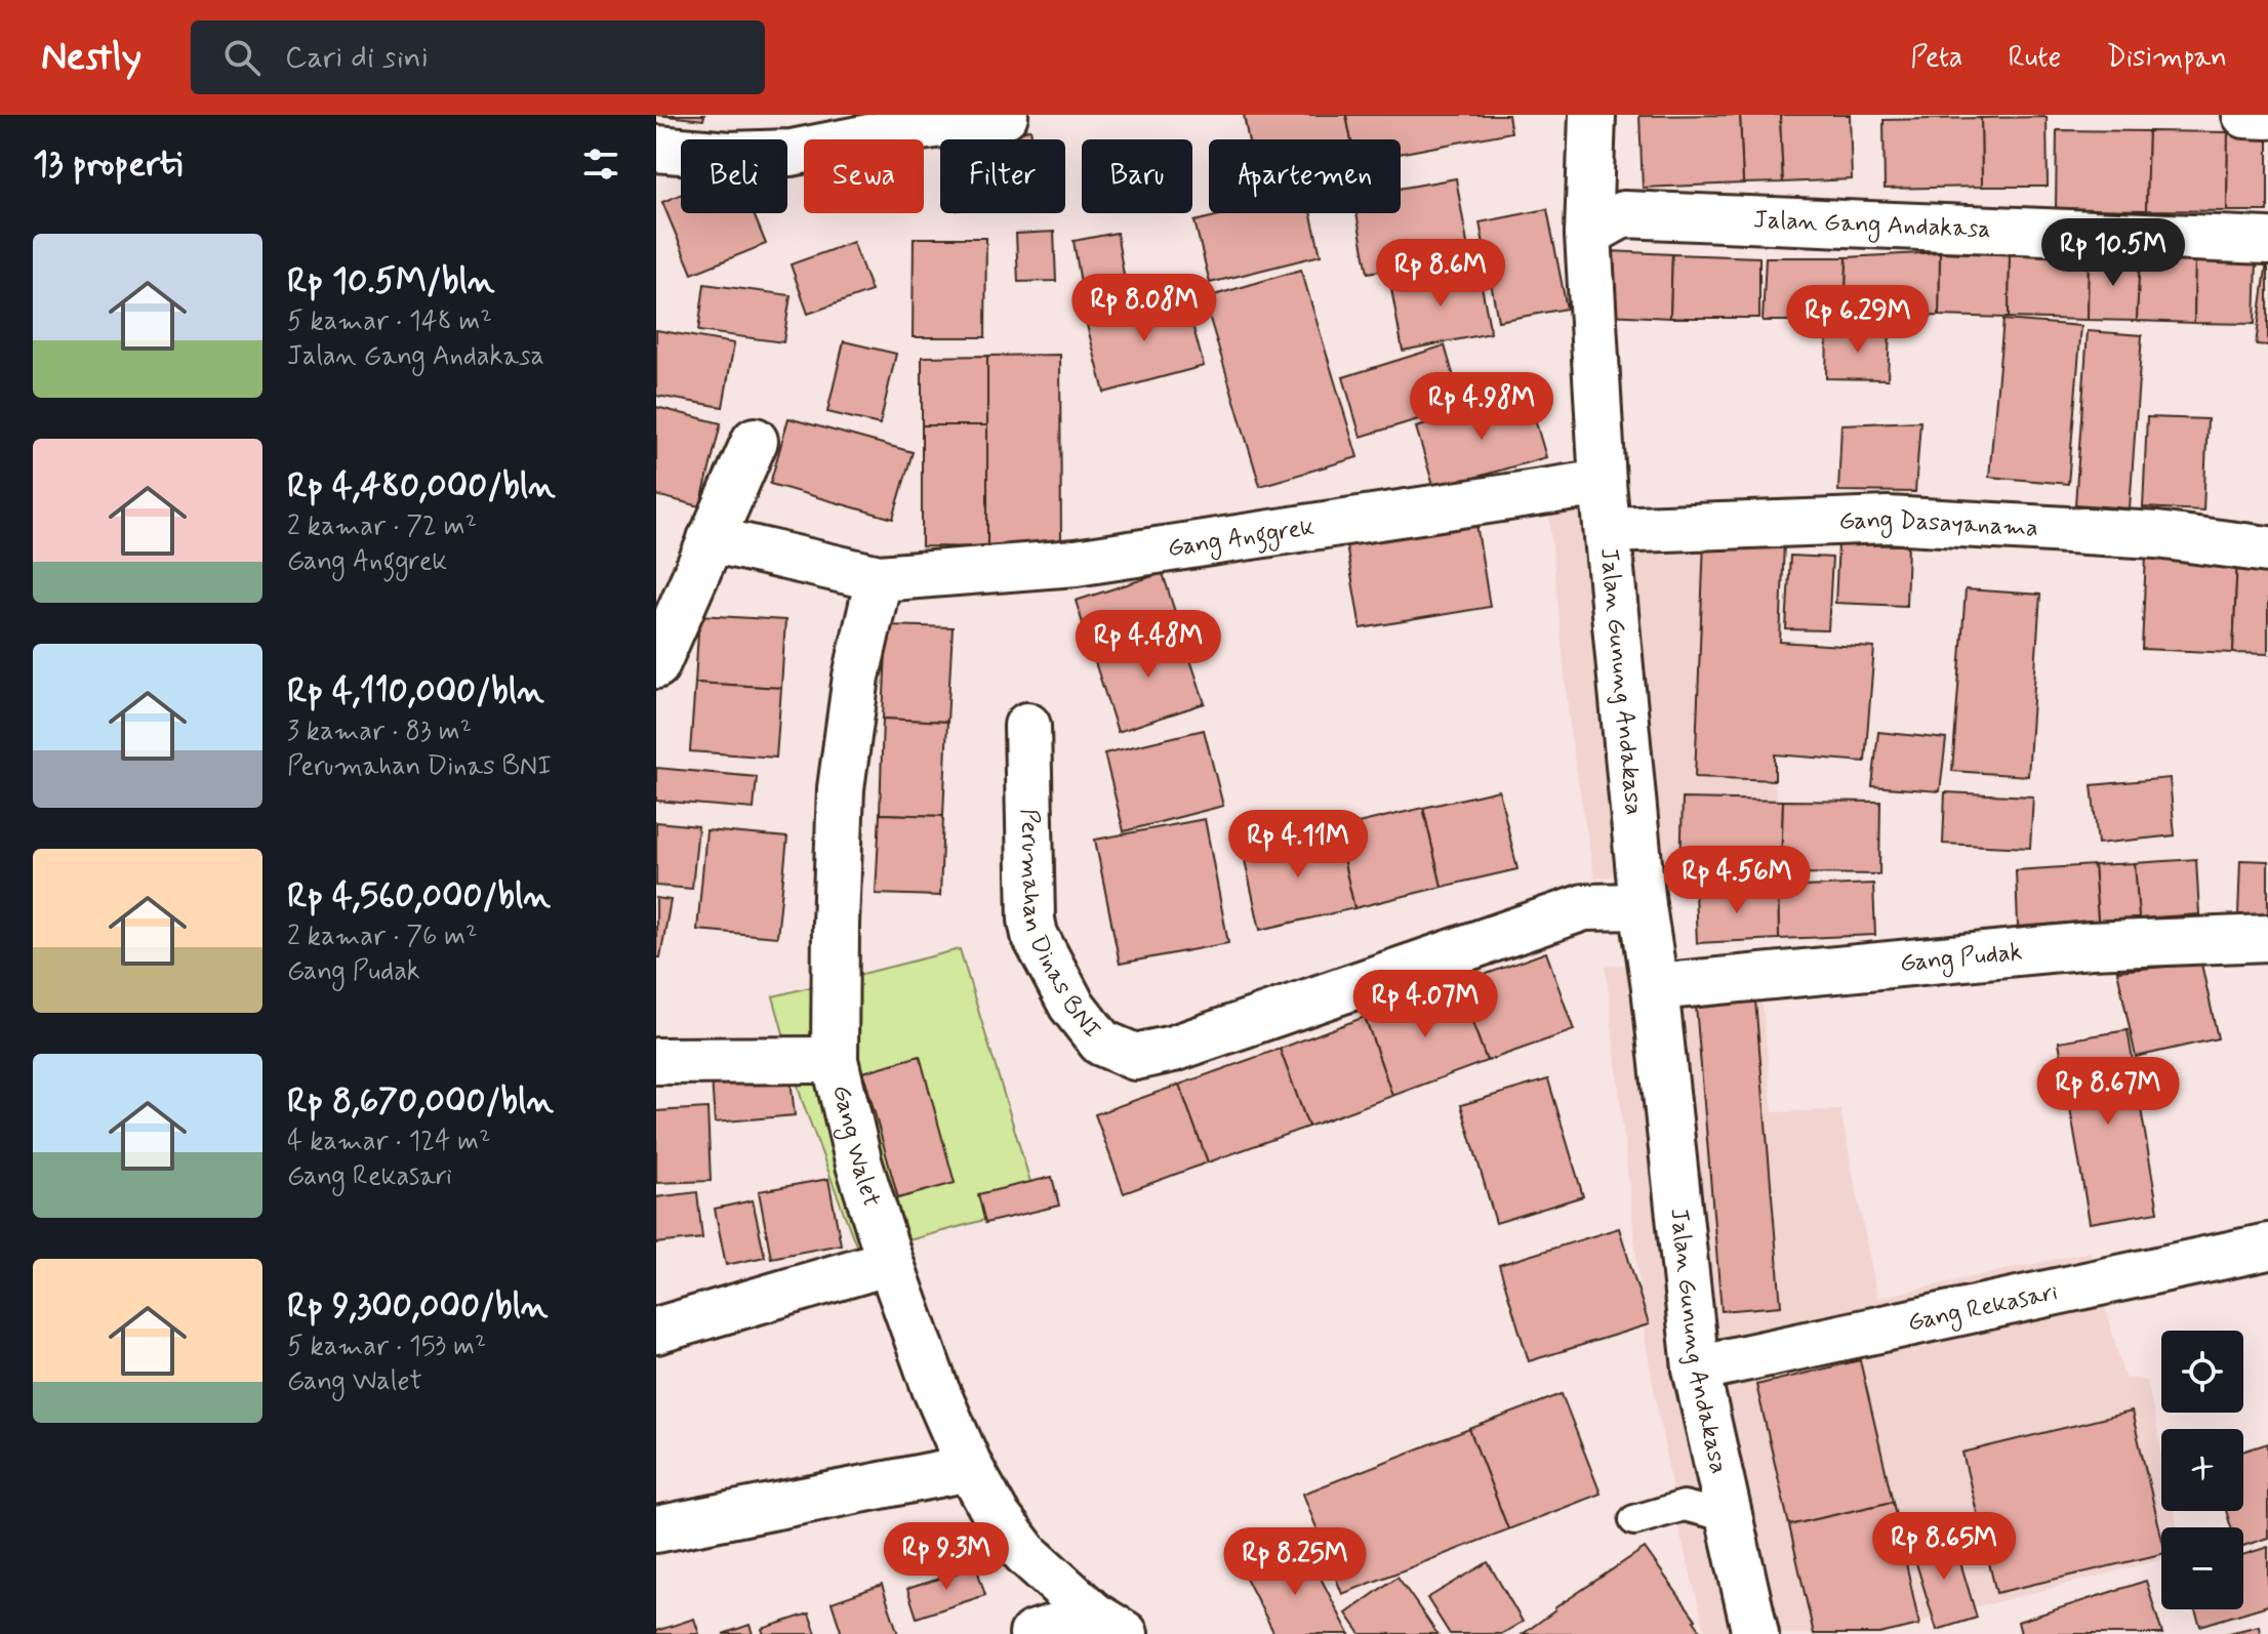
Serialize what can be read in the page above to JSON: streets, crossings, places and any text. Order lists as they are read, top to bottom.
{
  "streets": {
    "street": [
      "Jalan Gang Andakasa",
      "Gang Dasayanama",
      "Gang Anggrek",
      "Jalan Gunung Andakasa",
      "Perumahan Dinas BNI",
      "Gang Pudak",
      "Gang Walet",
      "Gang Rekasari"
    ]
  },
  "crossings": [
    ["Jalan Gang Andakasa", "Jalan Gunung Andakasa"],
    ["Gang Dasayanama", "Jalan Gunung Andakasa"],
    ["Gang Anggrek", "Jalan Gunung Andakasa"],
    ["Gang Anggrek", "Gang Walet"],
    ["Jalan Gunung Andakasa", "Perumahan Dinas BNI"],
    ["Jalan Gunung Andakasa", "Gang Pudak"],
    ["Jalan Gunung Andakasa", "Gang Rekasari"]
  ],
  "page": {
    "header": "Nestly",
    "search": "Cari di sini",
    "nav": ["Peta", "Rute", "Disimpan"],
    "heading": "13 properti",
    "chip": [
      "Beli",
      "Sewa",
      "Filter",
      "Baru",
      "Apartemen"
    ],
    "list": [
      {
        "name": "Rp 10.5M/bln",
        "note": "5 kamar · 148 m² · Jalan Gang Andakasa"
      },
      {
        "name": "Rp 4,480,000/bln",
        "note": "2 kamar · 72 m² · Gang Anggrek"
      },
      {
        "name": "Rp 4,110,000/bln",
        "note": "3 kamar · 83 m² · Perumahan Dinas BNI"
      },
      {
        "name": "Rp 4,560,000/bln",
        "note": "2 kamar · 76 m² · Gang Pudak"
      },
      {
        "name": "Rp 8,670,000/bln",
        "note": "4 kamar · 124 m² · Gang Rekasari"
      },
      {
        "name": "Rp 9,300,000/bln",
        "note": "5 kamar · 153 m² · Gang Walet"
      }
    ],
    "price": [
      "Rp 10.5M",
      "Rp 8.6M",
      "Rp 8.08M",
      "Rp 6.29M",
      "Rp 4.98M",
      "Rp 4.48M",
      "Rp 4.11M",
      "Rp 4.56M",
      "Rp 4.07M",
      "Rp 8.67M",
      "Rp 8.65M",
      "Rp 9.3M",
      "Rp 8.25M"
    ],
    "map_buttons": ["+", "−"]
  }
}
